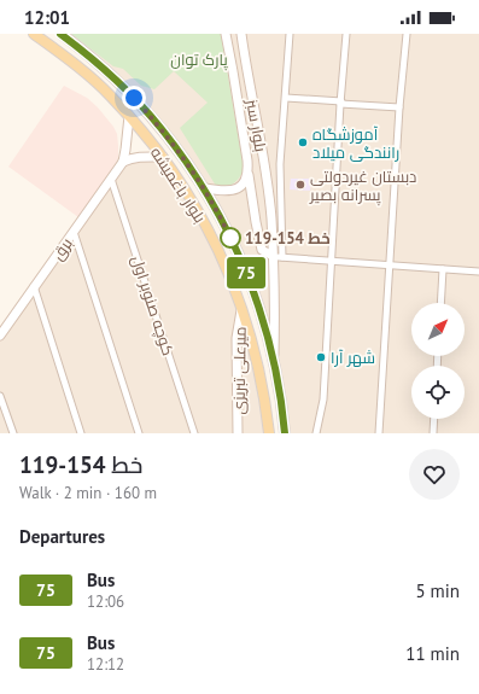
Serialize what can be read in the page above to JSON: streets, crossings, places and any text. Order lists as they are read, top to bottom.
{
  "streets": {
    "main road": [
      "بلوار سبز",
      "بلوار باغمیشه",
      "برق",
      "میرعلی تبریزی"
    ],
    "street": ["کوچه صنوبر اول"]
  },
  "crossings": [
    ["بلوار سبز", "بلوار باغمیشه"],
    ["بلوار باغمیشه", "میرعلی تبریزی"],
    ["برق", "کوچه صنوبر اول"]
  ],
  "parks": ["پارک توان"],
  "places": [
    "آموزشگاه رانندگی میلاد",
    "دبستان غیردولتی پسرانه بصیر",
    "خط 154-119",
    "شهر آرا"
  ],
  "lines": ["bus line 75"],
  "north": "top right",
  "page": {
    "status": "12:01",
    "on_map": "75",
    "heading": [
      ["خط 154-119", "Walk · 2 min · 160 m"],
      "Departures"
    ],
    "list": [
      {
        "mark": "75",
        "name": "Bus",
        "note": "12:06",
        "value": "5 min"
      },
      {
        "mark": "75",
        "name": "Bus",
        "note": "12:12",
        "value": "11 min"
      }
    ]
  }
}
